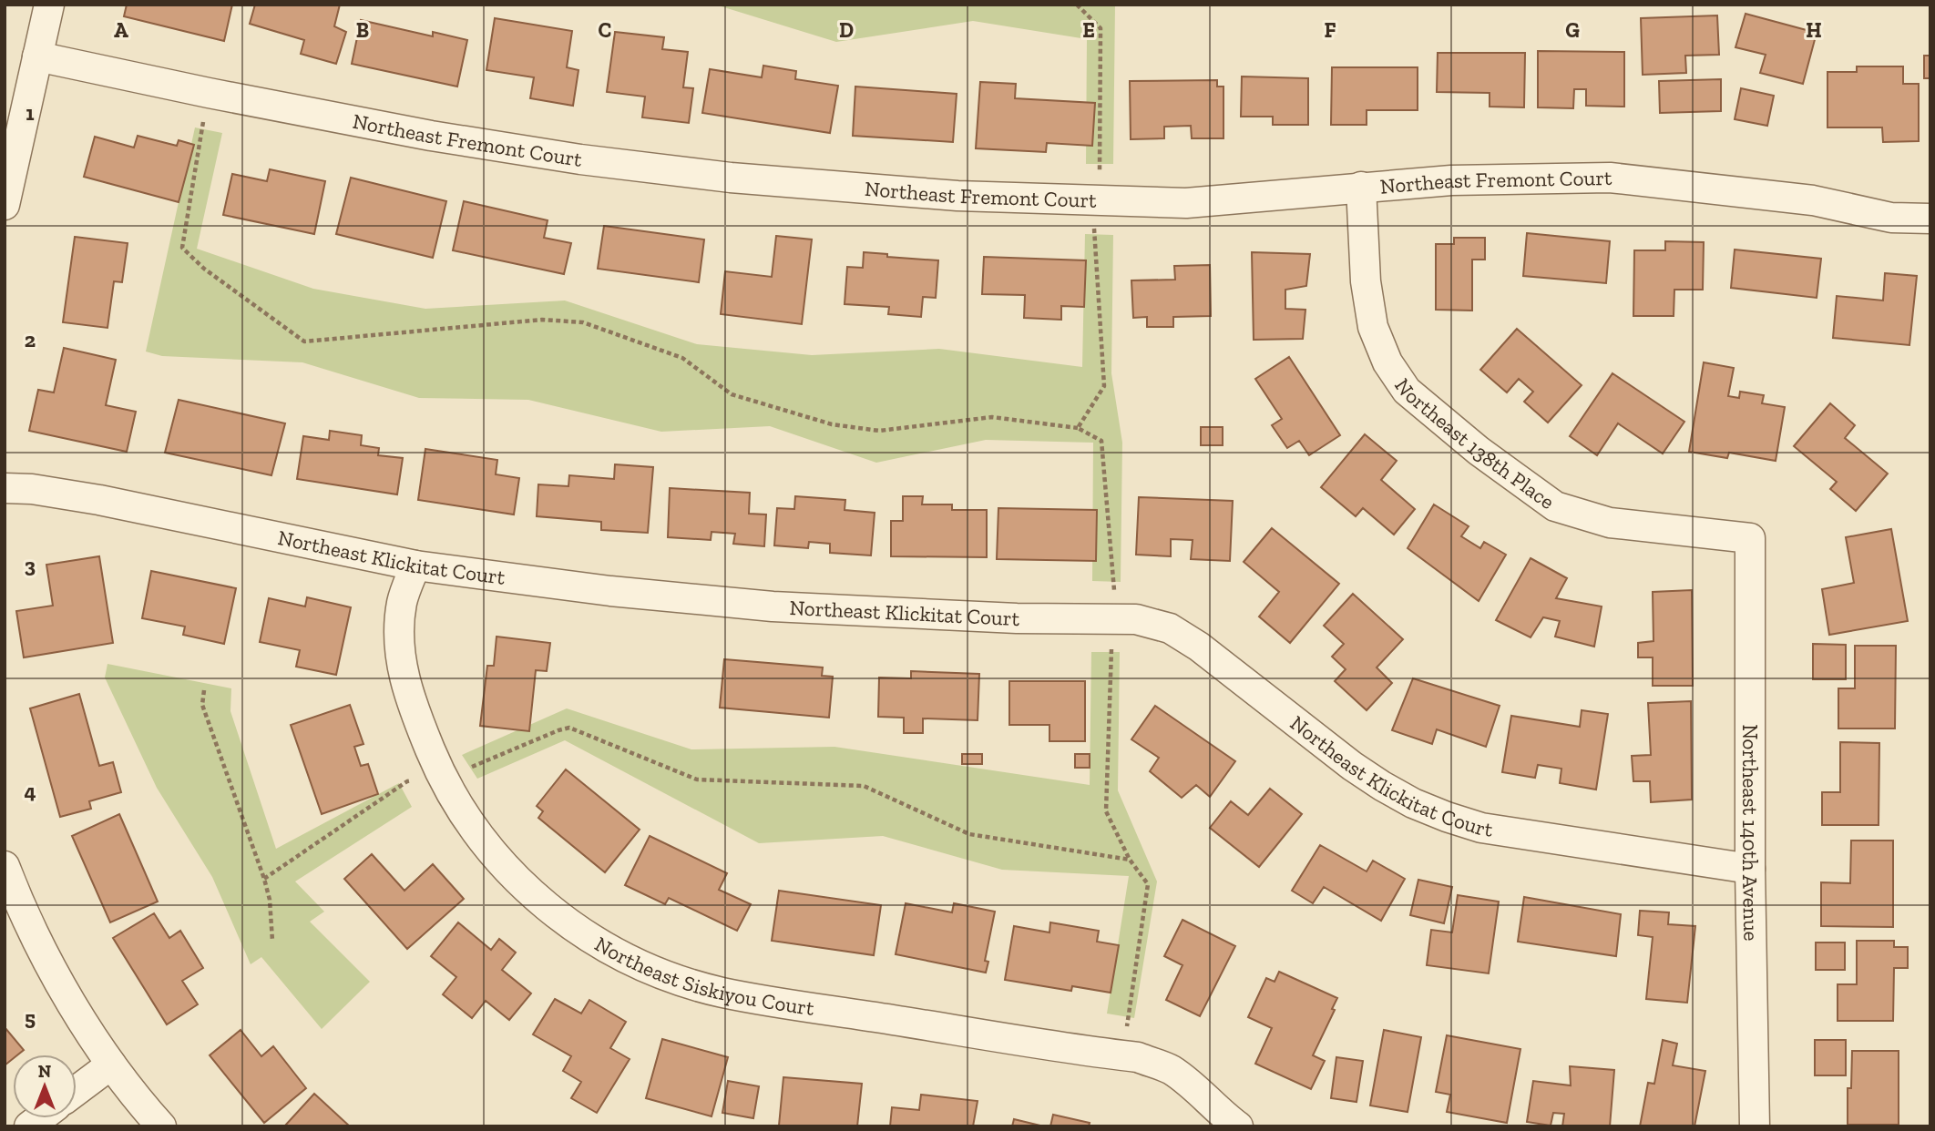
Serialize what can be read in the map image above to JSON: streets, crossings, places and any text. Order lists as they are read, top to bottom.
{
  "streets": {
    "street": [
      "Northeast Fremont Court",
      "Northeast 138th Place",
      "Northeast Klickitat Court",
      "Northeast 140th Avenue",
      "Northeast Siskiyou Court"
    ]
  },
  "crossings": [
    ["Northeast Fremont Court", "Northeast 138th Place"],
    ["Northeast 138th Place", "Northeast 140th Avenue"],
    ["Northeast Klickitat Court", "Northeast 140th Avenue"],
    ["Northeast Klickitat Court", "Northeast Siskiyou Court"]
  ],
  "north": "top",
  "grid": {
    "columns": [
      "A",
      "B",
      "C",
      "D",
      "E",
      "F",
      "G",
      "H"
    ],
    "rows": [
      "1",
      "2",
      "3",
      "4",
      "5"
    ]
  }
}
